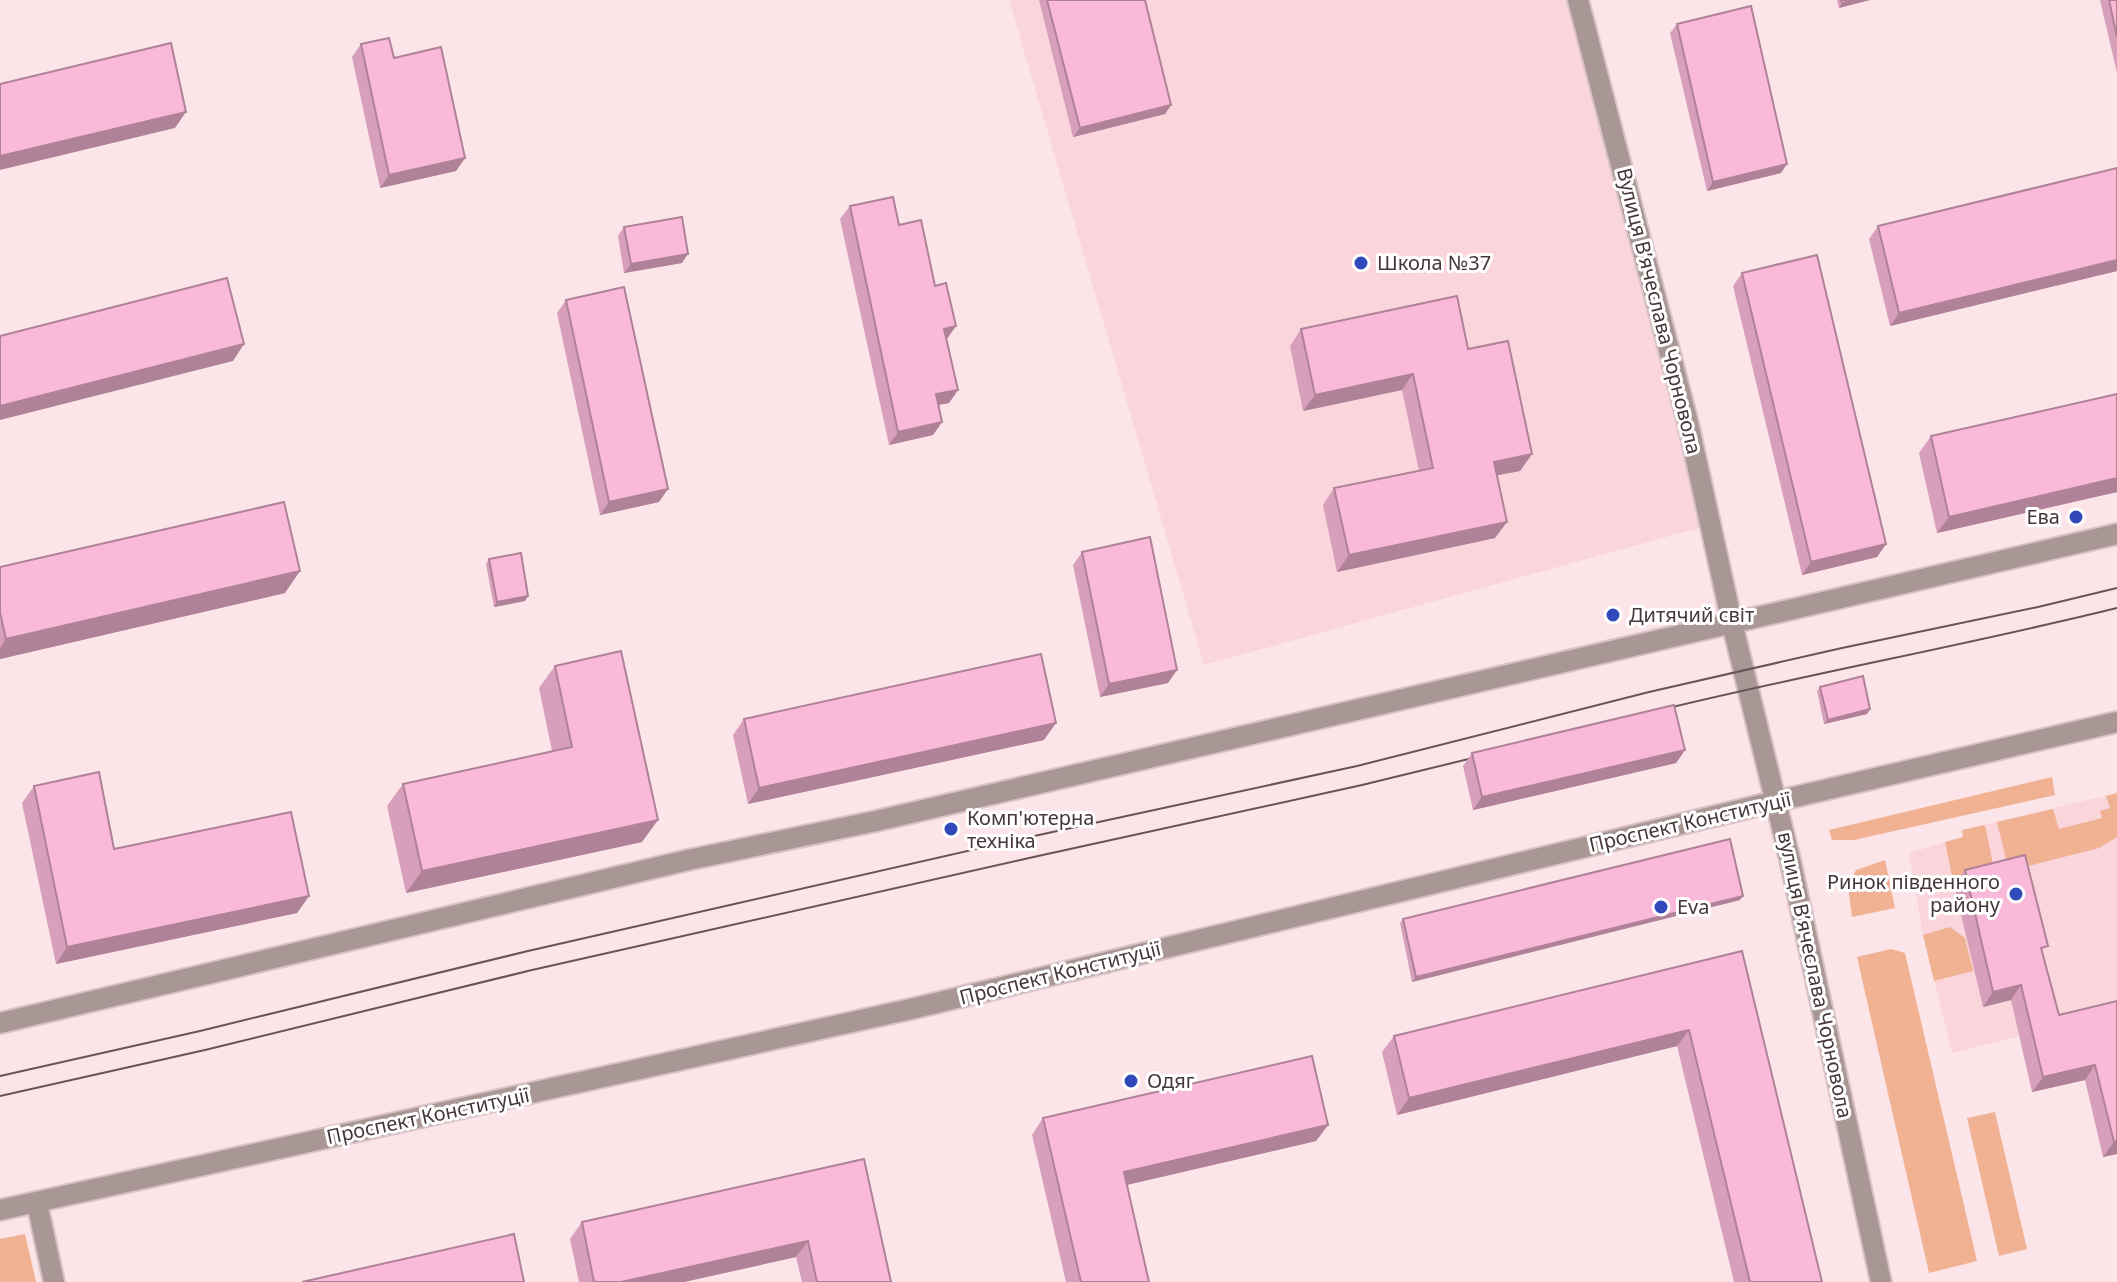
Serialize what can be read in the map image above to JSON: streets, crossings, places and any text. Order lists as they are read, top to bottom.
{
  "streets": {
    "street": ["Вулиця Вʼячеслава Чорновола", "Проспект Конституції", "вулиця Вʼячеслава Чорновола"]
  },
  "crossings": [
    ["Вулиця Вʼячеслава Чорновола", "вулиця Вʼячеслава Чорновола"],
    ["Проспект Конституції", "вулиця Вʼячеслава Чорновола"]
  ],
  "places": [
    "Школа №37",
    "Ева",
    "Дитячий світ",
    "Комп'ютерна техніка",
    "Ринок південного району",
    "Eva",
    "Одяг"
  ]
}
